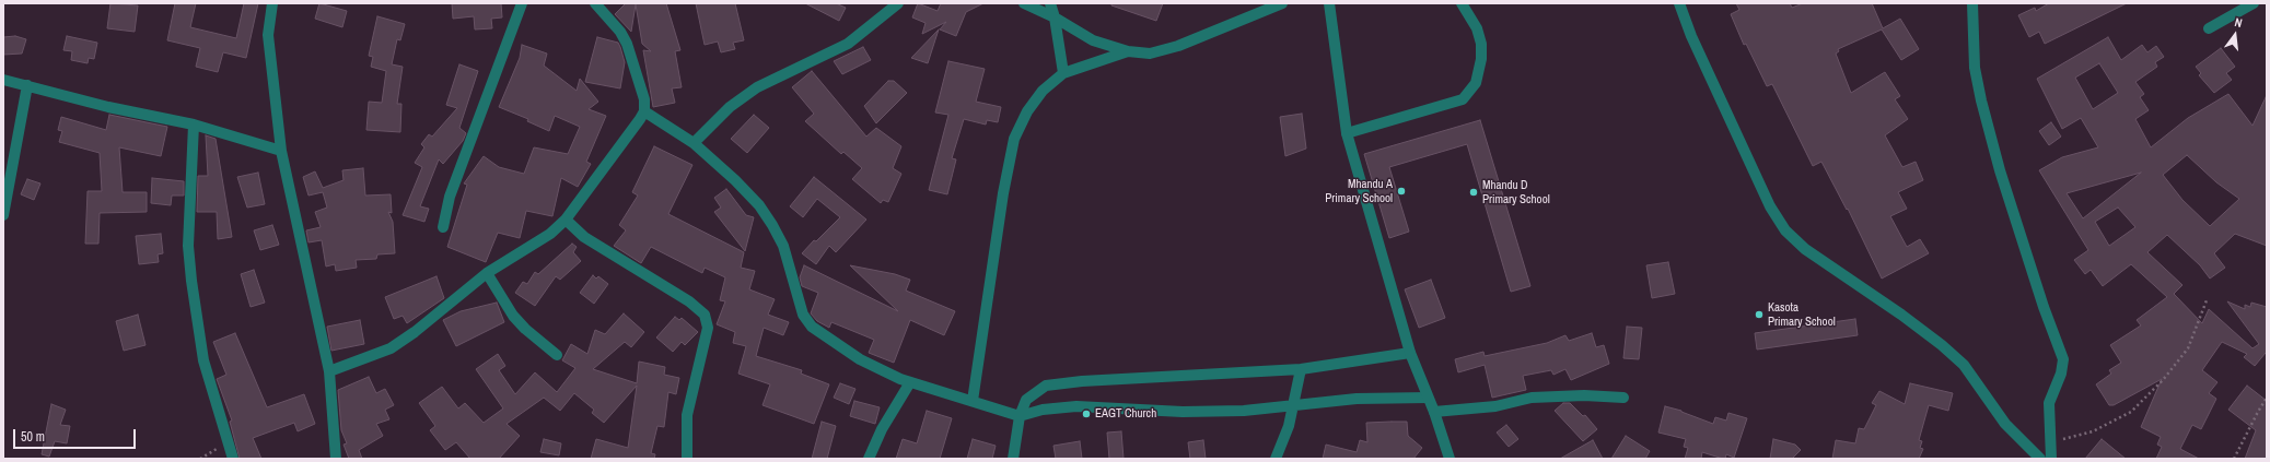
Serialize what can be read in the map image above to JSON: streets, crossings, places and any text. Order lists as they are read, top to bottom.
{
  "places": [
    "Mhandu A Primary School",
    "Mhandu D Primary School",
    "Kasota Primary School",
    "EAGT Church"
  ],
  "scale_bar": "50 m",
  "north": "top"
}
